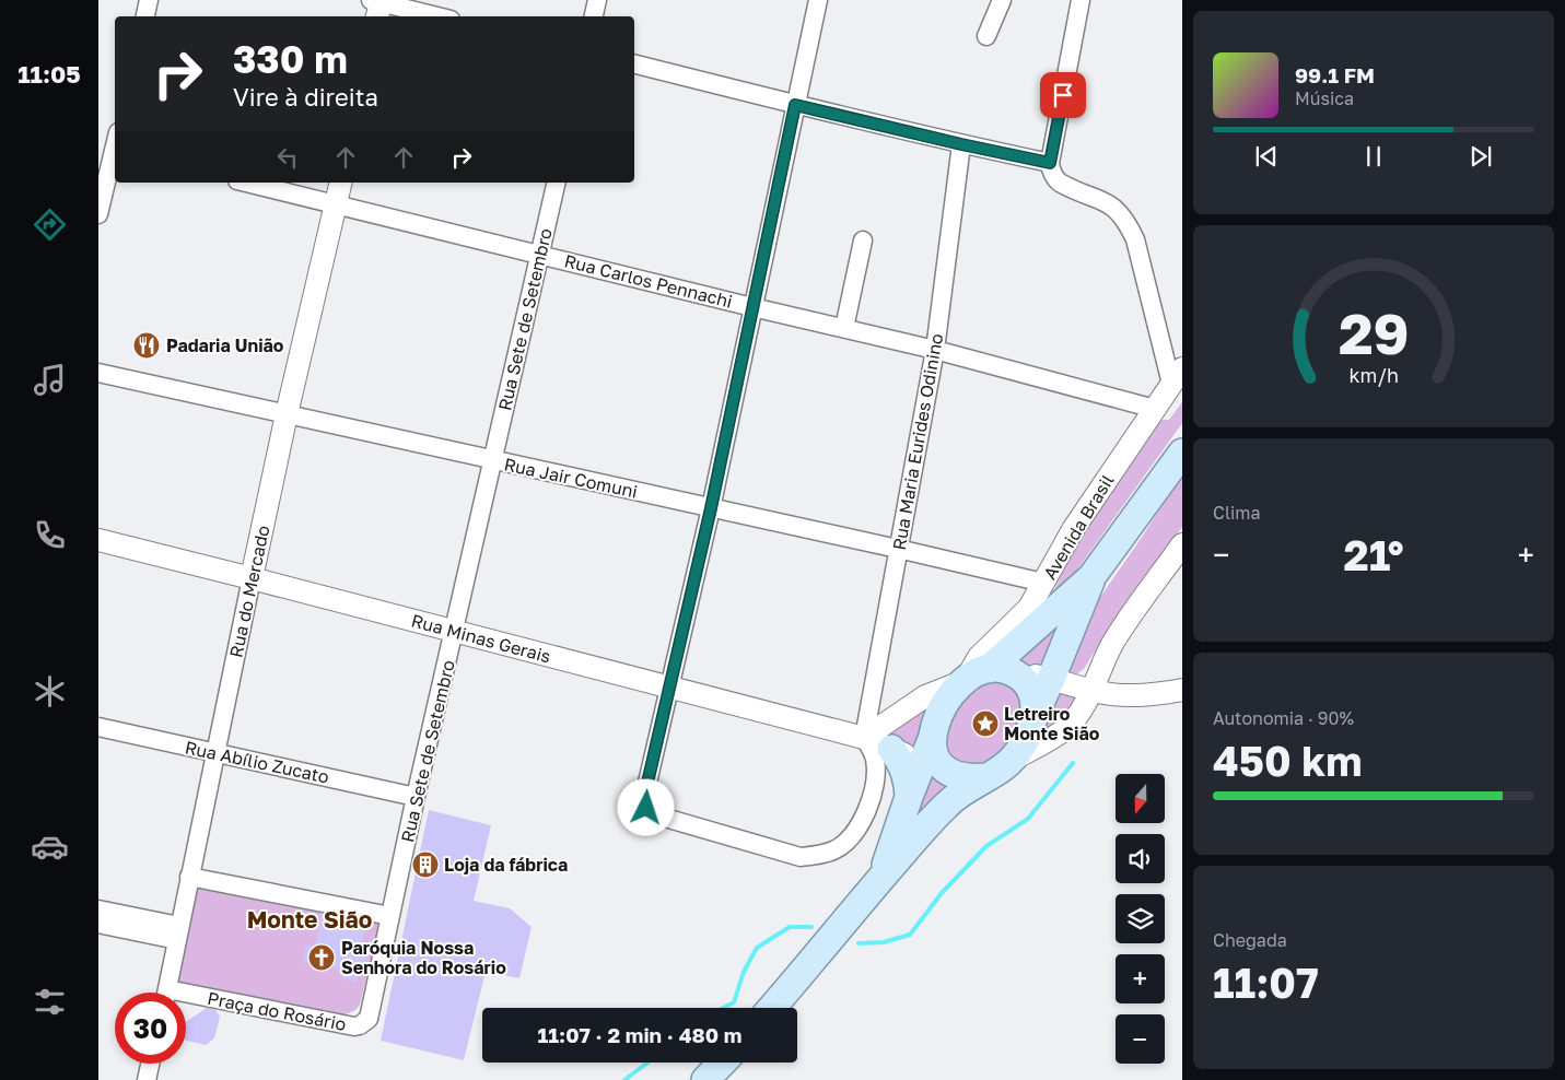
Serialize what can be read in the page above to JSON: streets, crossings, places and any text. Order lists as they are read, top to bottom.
{
  "streets": {
    "street": [
      "Rua Carlos Pennachi",
      "Rua Sete de Setembro",
      "Rua Maria Eurides Odinino",
      "Rua Jair Comuni",
      "Avenida Brasil",
      "Rua do Mercado",
      "Rua Minas Gerais",
      "Rua Abílio Zucato",
      "Praça do Rosário"
    ]
  },
  "crossings": [
    ["Rua Carlos Pennachi", "Rua Sete de Setembro"],
    ["Rua Carlos Pennachi", "Rua Maria Eurides Odinino"],
    ["Rua Carlos Pennachi", "Avenida Brasil"],
    ["Rua Carlos Pennachi", "Rua do Mercado"],
    ["Rua Sete de Setembro", "Rua Jair Comuni"],
    ["Rua Sete de Setembro", "Rua Minas Gerais"],
    ["Rua Sete de Setembro", "Rua Abílio Zucato"],
    ["Rua Sete de Setembro", "Praça do Rosário"],
    ["Rua Maria Eurides Odinino", "Rua Jair Comuni"],
    ["Rua Maria Eurides Odinino", "Rua Minas Gerais"],
    ["Rua Jair Comuni", "Avenida Brasil"],
    ["Rua Jair Comuni", "Rua do Mercado"],
    ["Avenida Brasil", "Rua Minas Gerais"],
    ["Rua do Mercado", "Rua Minas Gerais"],
    ["Rua do Mercado", "Rua Abílio Zucato"]
  ],
  "districts": ["Monte Sião"],
  "places": {
    "restaurant": ["Padaria União"],
    "place": ["Letreiro Monte Sião"],
    "building": ["Loja da fábrica"],
    "church": ["Paróquia Nossa Senhora do Rosário"]
  },
  "north": "bottom",
  "page": {
    "tabs": "11:05",
    "turn": ["330 m", "Vire à direita"],
    "song": ["99.1 FM", "Música"],
    "tile": [
      "Clima",
      ["Autonomia · 90%", "450 km"],
      ["Chegada", "11:07"]
    ],
    "heat": ["−", "21°", "+"],
    "map_buttons": ["+", "−"],
    "limit": "30",
    "trip": "11:07 · 2 min · 480 m",
    "gauge": ["29", "km/h"]
  }
}
